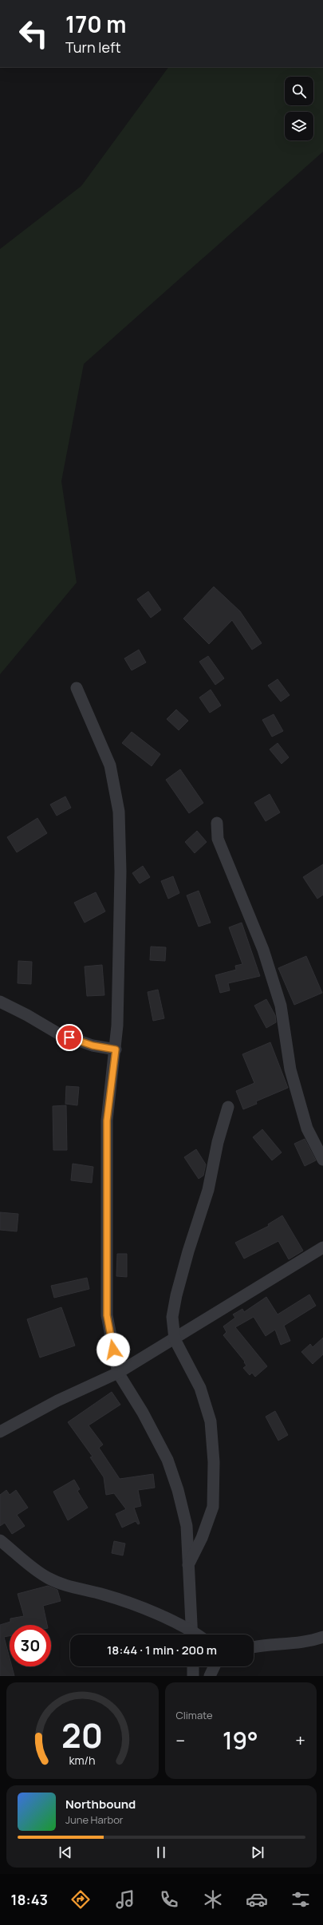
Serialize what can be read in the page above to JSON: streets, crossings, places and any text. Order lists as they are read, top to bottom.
{
  "page": {
    "turn": ["170 m", "Turn left"],
    "limit": "30",
    "trip": "18:44 · 1 min · 200 m",
    "tile": "Climate",
    "heat": ["−", "19°", "+"],
    "song": ["Northbound", "June Harbor"],
    "tabs": "18:43",
    "gauge": ["20", "km/h"]
  }
}
